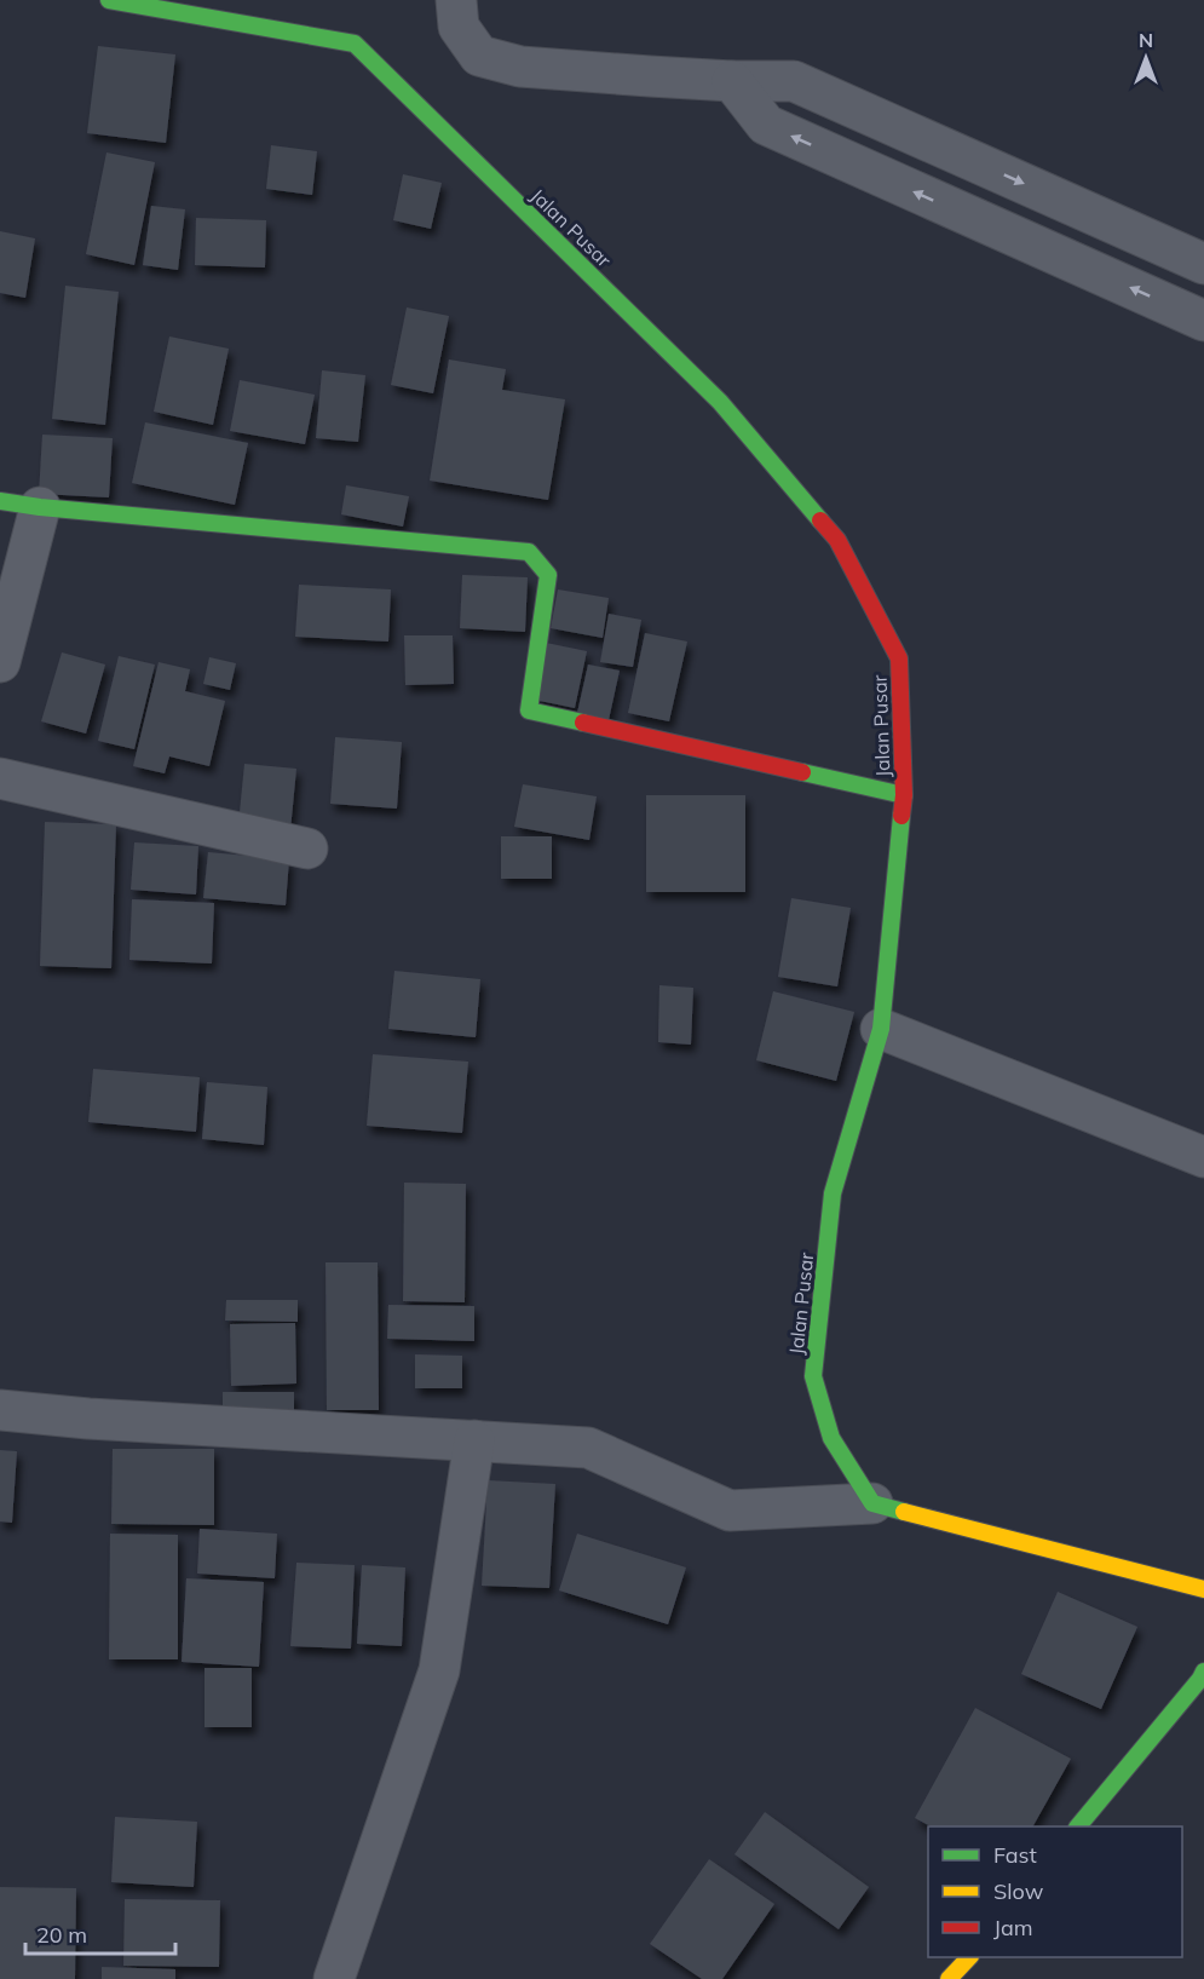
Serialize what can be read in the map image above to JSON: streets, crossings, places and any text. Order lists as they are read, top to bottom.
{
  "streets": {
    "street": ["Jalan Pusar"]
  },
  "legend": ["Fast", "Slow", "Jam"],
  "scale_bar": "20 m",
  "north": "top"
}
